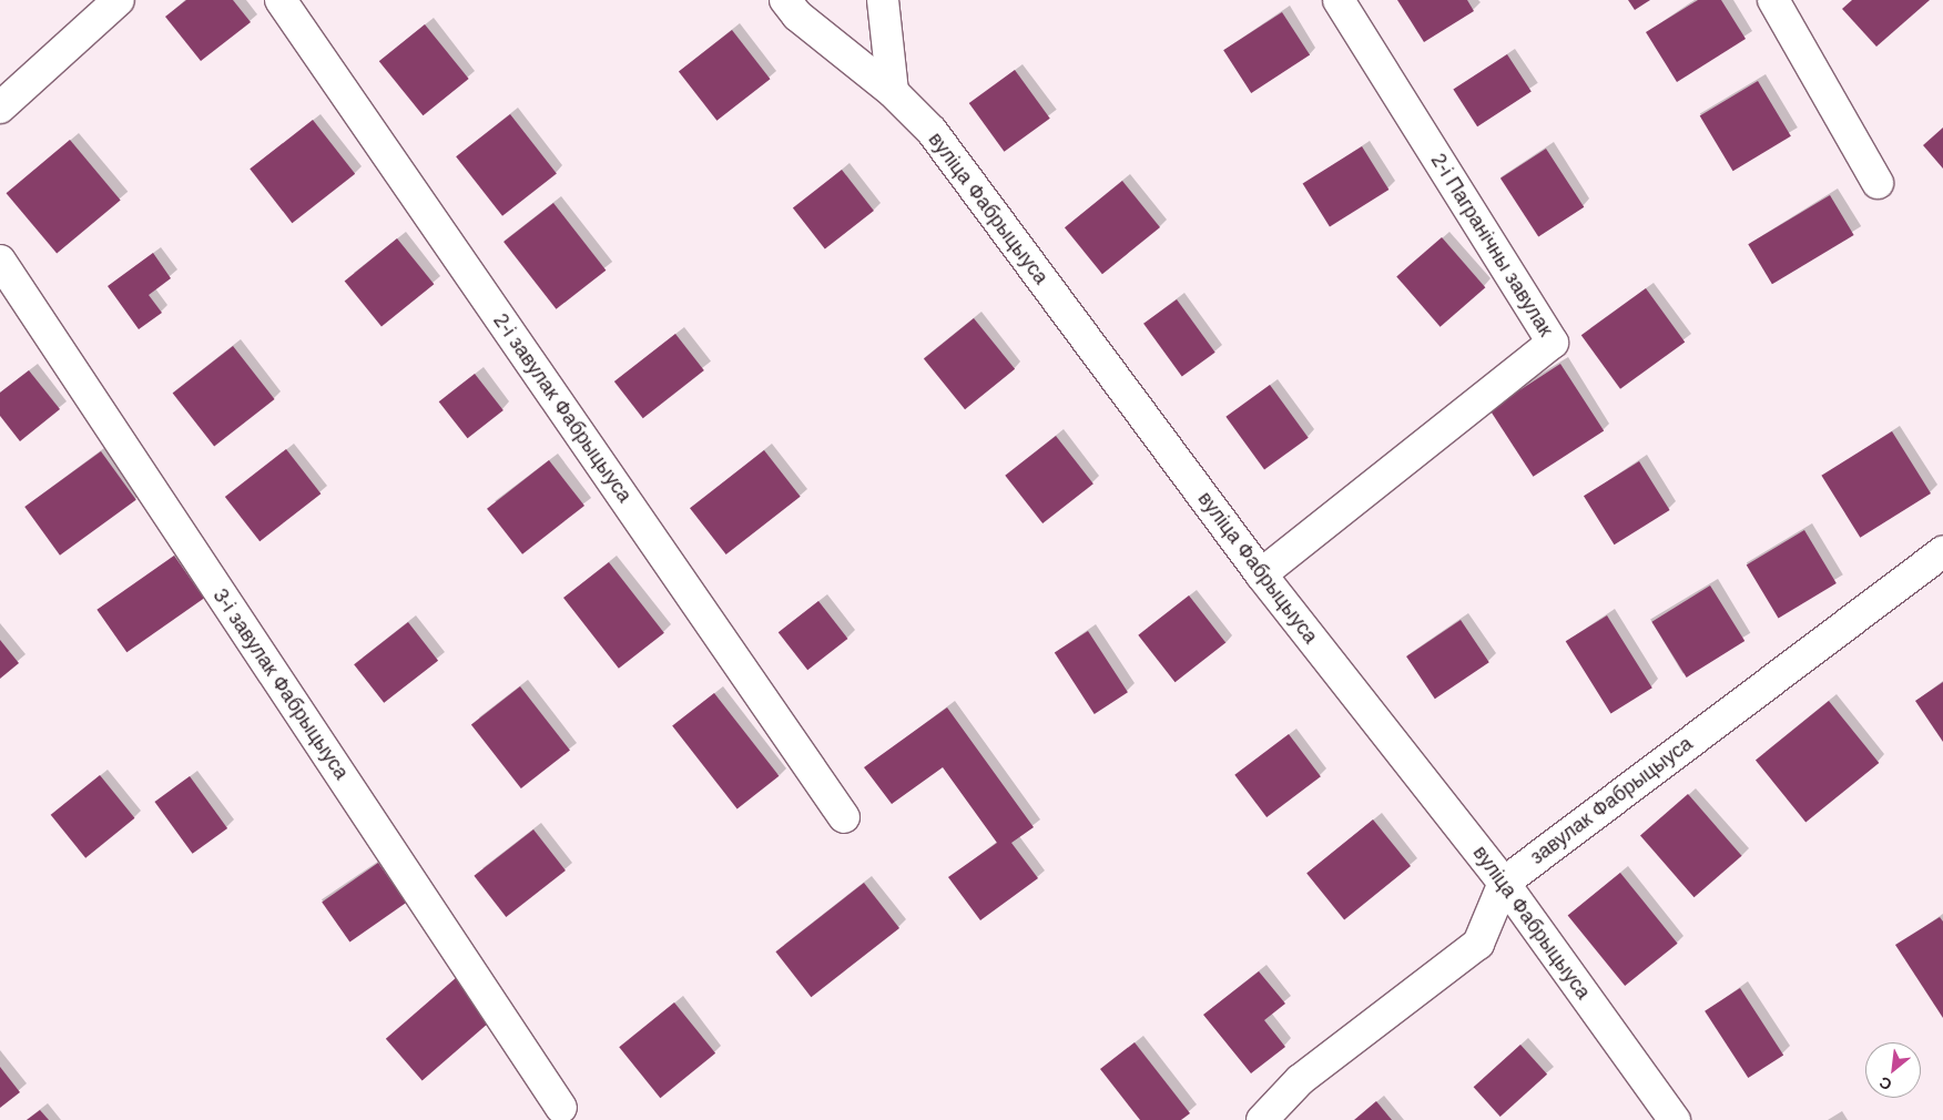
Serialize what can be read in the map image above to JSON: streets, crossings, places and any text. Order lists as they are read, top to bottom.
{
  "streets": {
    "street": [
      "вуліца Фабрыцыуса",
      "2-і Пагранічны завулак",
      "2-і завулак Фабрыцыуса",
      "3-і завулак Фабрыцыуса",
      "завулак Фабрыцыуса"
    ]
  },
  "crossings": [
    ["вуліца Фабрыцыуса", "2-і Пагранічны завулак"],
    ["вуліца Фабрыцыуса", "завулак Фабрыцыуса"]
  ],
  "north": "bottom left"
}
